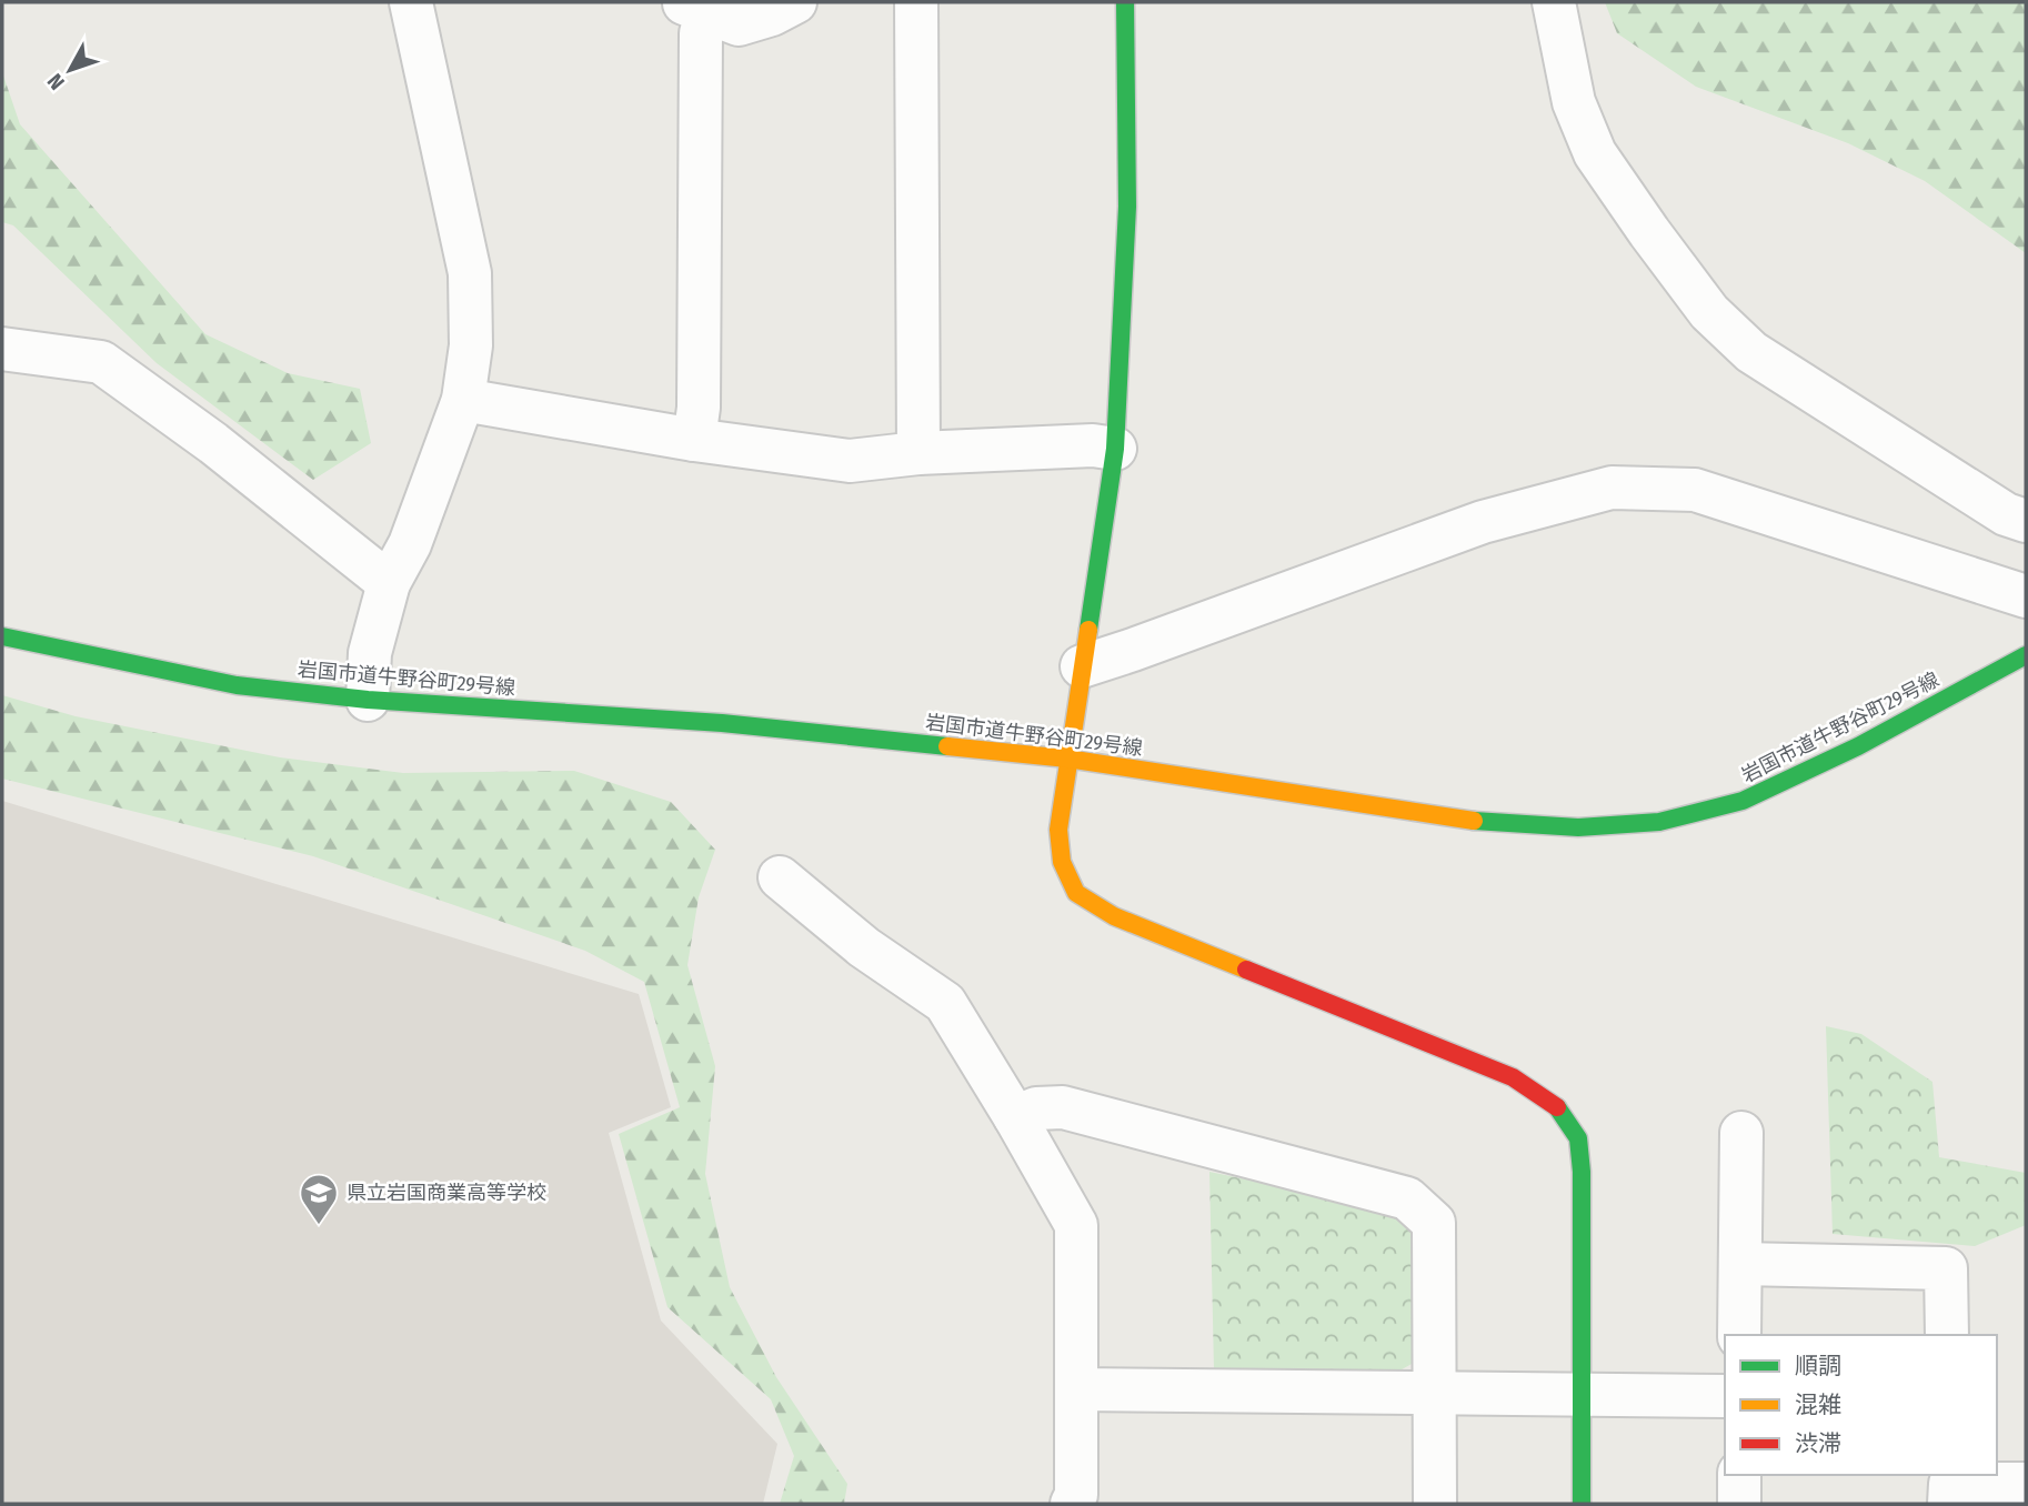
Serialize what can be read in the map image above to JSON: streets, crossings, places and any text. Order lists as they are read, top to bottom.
{
  "streets": {
    "street": ["岩国市道牛野谷町29号線"]
  },
  "places": {
    "school or university": ["県立岩国商業高等学校"]
  },
  "legend": ["順調", "混雑", "渋滞"],
  "north": "bottom left"
}
